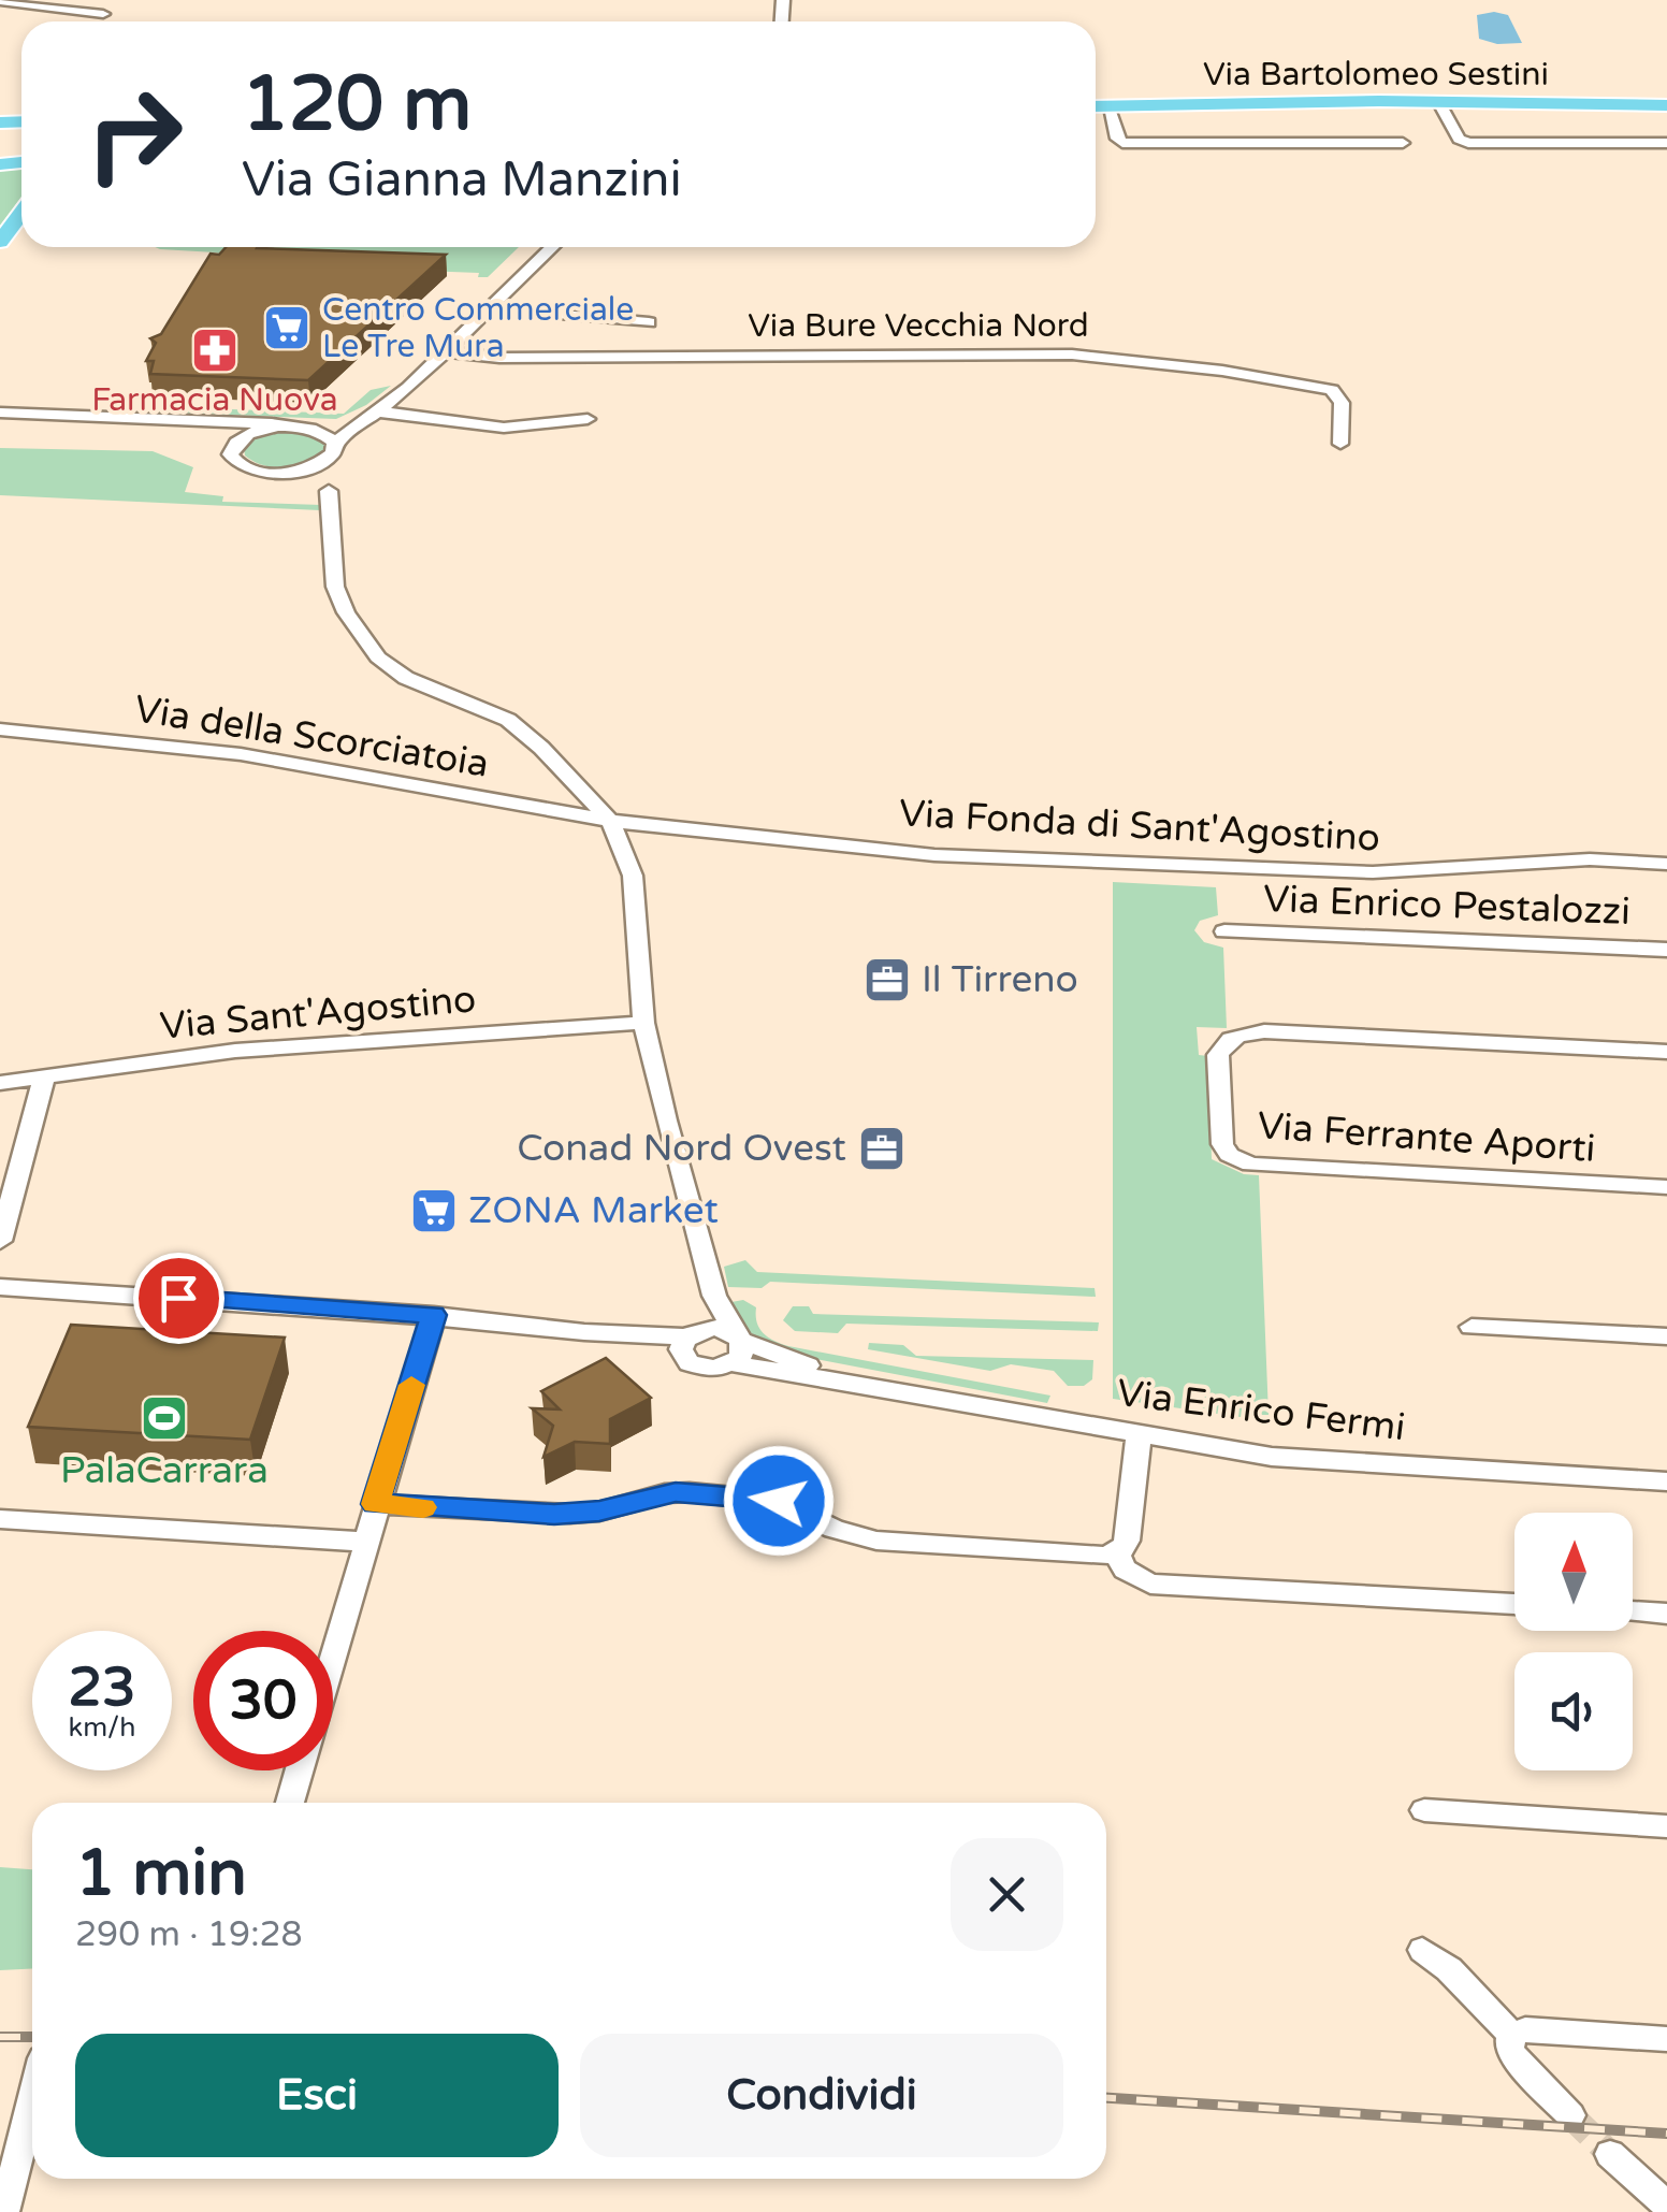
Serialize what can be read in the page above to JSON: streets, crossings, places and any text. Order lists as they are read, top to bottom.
{
  "streets": {
    "main road": ["Via Bartolomeo Sestini"],
    "street": [
      "Via Bure Vecchia Nord",
      "Via della Scorciatoia",
      "Via Fonda di Sant'Agostino",
      "Via Enrico Pestalozzi",
      "Via Sant'Agostino",
      "Via Ferrante Aporti",
      "Via Enrico Fermi"
    ]
  },
  "crossings": [
    ["Via della Scorciatoia", "Via Fonda di Sant'Agostino"]
  ],
  "places": {
    "supermarket": ["Centro Commerciale Le Tre Mura", "ZONA Market"],
    "pharmacy": ["Farmacia Nuova"],
    "office": ["Il Tirreno", "Conad Nord Ovest"],
    "sports": ["PalaCarrara"]
  },
  "north": "top",
  "page": {
    "turn": ["120 m", "Via Gianna Manzini"],
    "speed": "23 km/h",
    "limit": "30",
    "heading": ["1 min", "290 m · 19:28"],
    "buttons": ["Esci", "Condividi"]
  }
}
